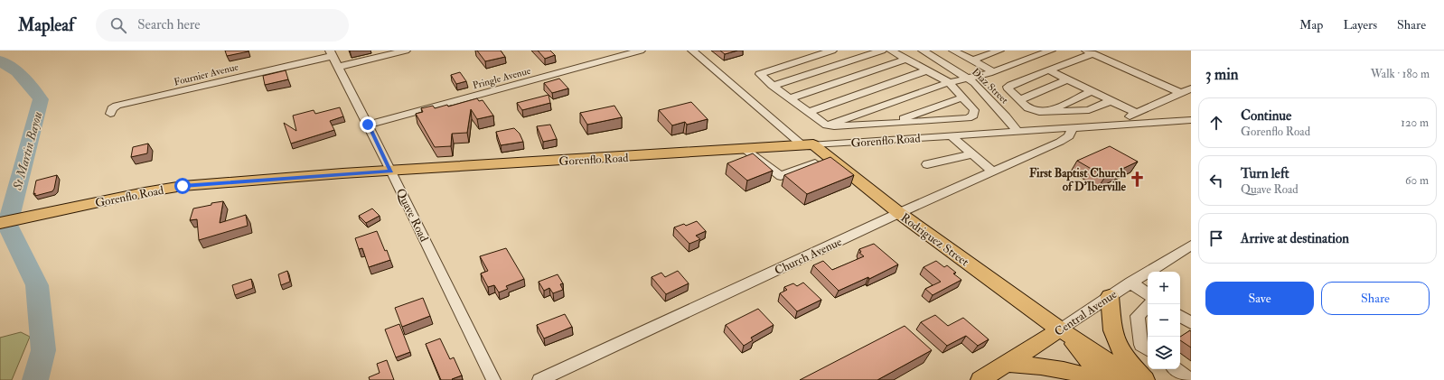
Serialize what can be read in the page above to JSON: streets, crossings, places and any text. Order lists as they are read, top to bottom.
{
  "streets": {
    "main road": ["Gorenflo Road", "Rodriguez Street", "Central Avenue"],
    "street": [
      "Fournier Avenue",
      "Pringle Avenue",
      "Diaz Street",
      "Quave Road",
      "Church Avenue"
    ]
  },
  "crossings": [
    ["Fournier Avenue", "Quave Road"],
    ["Pringle Avenue", "Quave Road"],
    ["Diaz Street", "Gorenflo Road"],
    ["Gorenflo Road", "Quave Road"],
    ["Gorenflo Road", "Rodriguez Street"],
    ["Gorenflo Road", "Church Avenue"],
    ["Rodriguez Street", "Church Avenue"],
    ["Rodriguez Street", "Central Avenue"]
  ],
  "water": ["St Martin Bayou"],
  "places": {
    "church": ["First Baptist Church of D'Iberville"]
  },
  "page": {
    "header": "Mapleaf",
    "search": "Search here",
    "nav": ["Map", "Layers", "Share"],
    "heading": ["3 min", "Walk · 180 m"],
    "list": [
      ["Continue", "Gorenflo Road", "120 m"],
      ["Turn left", "Quave Road", "60 m"],
      "Arrive at destination"
    ],
    "buttons": ["Save", "Share"],
    "map_buttons": ["+", "−"]
  }
}
